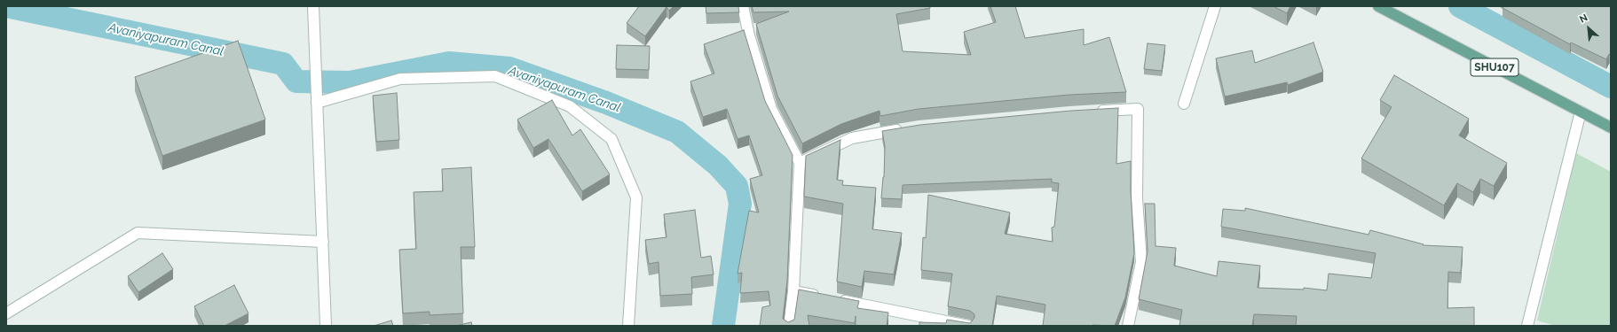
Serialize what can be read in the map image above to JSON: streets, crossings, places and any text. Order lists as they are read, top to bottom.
{
  "streets": {
    "main road": ["SHU107"]
  },
  "water": ["Avaniyapuram Canal"],
  "north": "top left"
}
